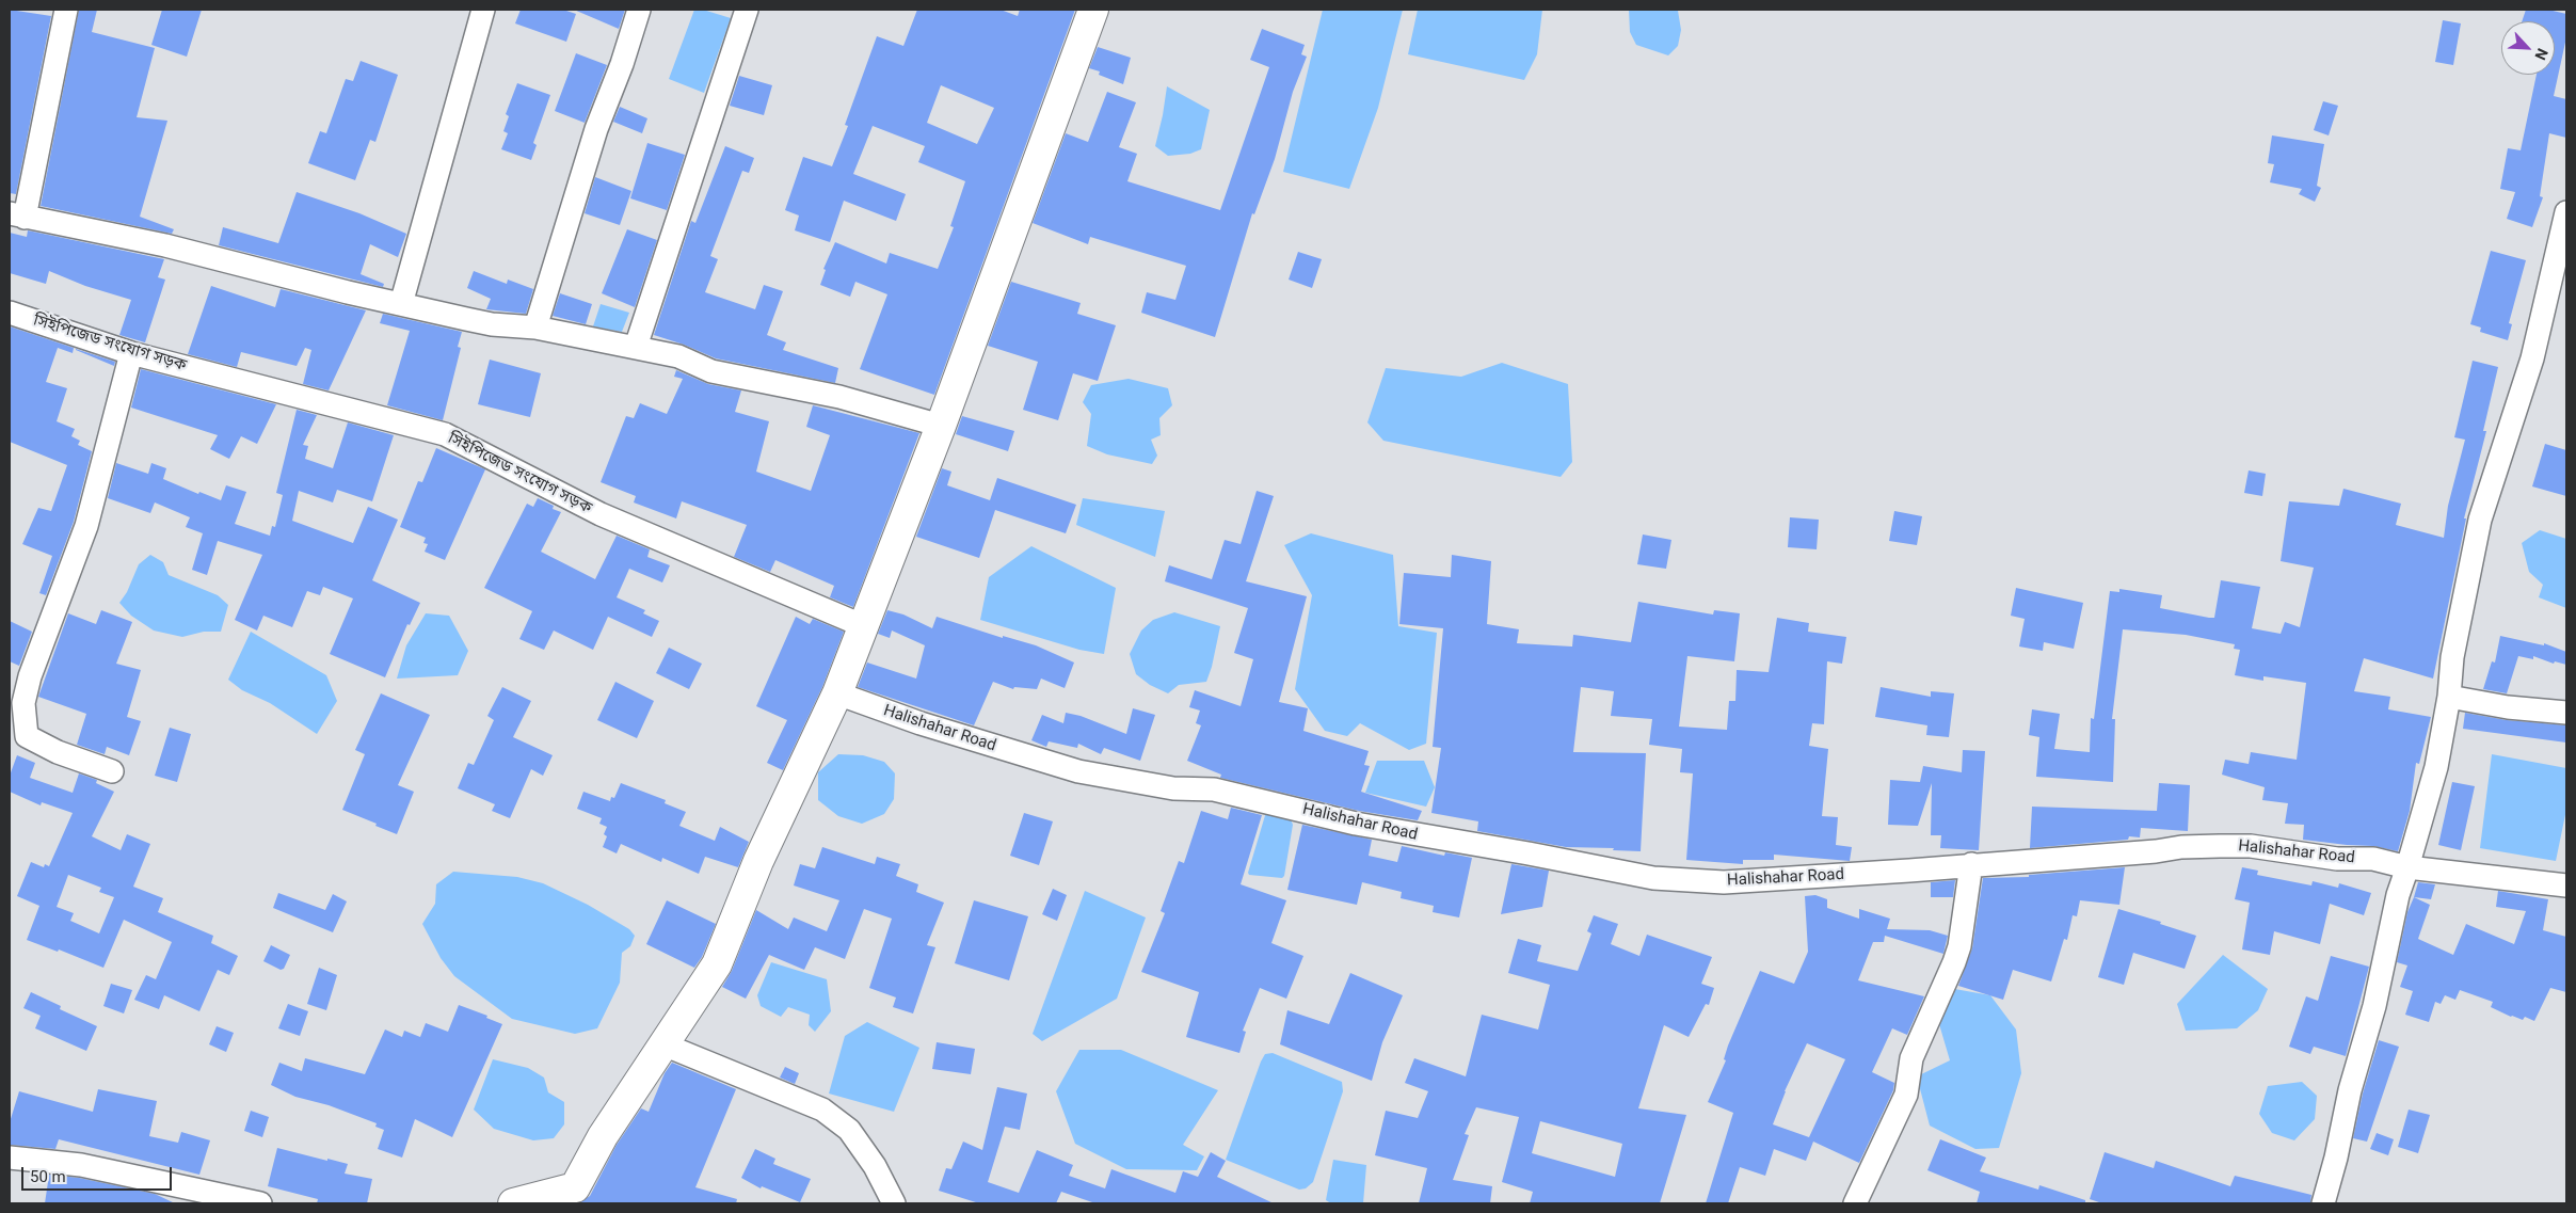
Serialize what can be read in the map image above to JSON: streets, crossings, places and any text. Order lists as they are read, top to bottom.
{
  "streets": {
    "street": ["সিইপিজেড সংযোগ সড়ক", "Halishahar Road"]
  },
  "scale_bar": "50 m",
  "north": "bottom right"
}
